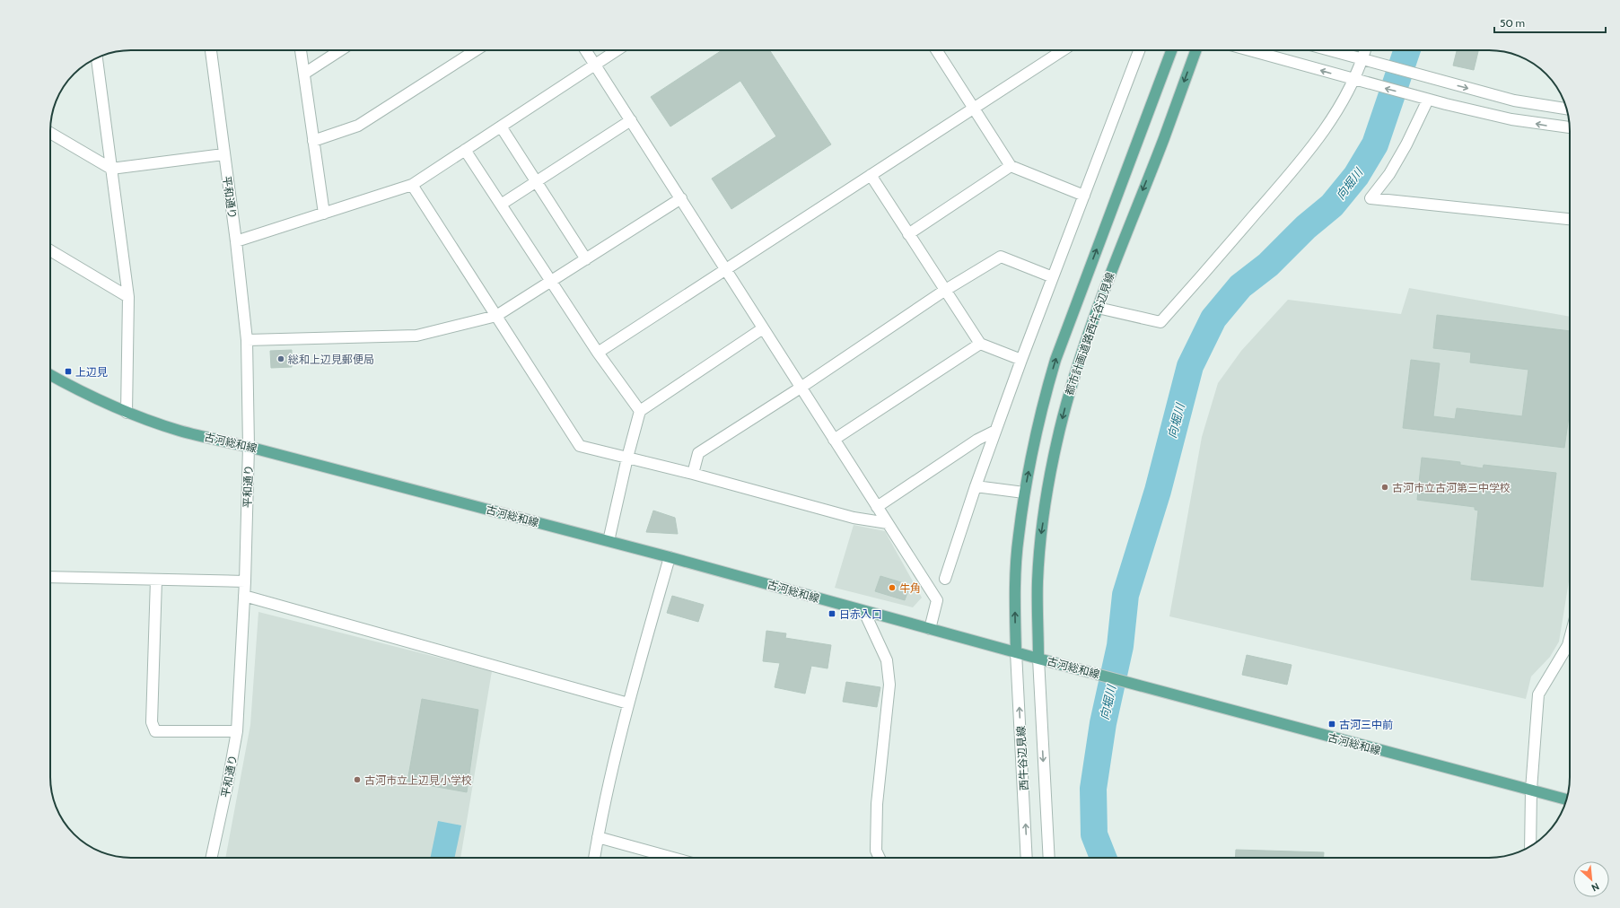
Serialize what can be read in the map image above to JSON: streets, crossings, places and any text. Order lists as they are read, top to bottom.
{
  "streets": {
    "main road": ["都市計画道路西牛谷辺見線", "古河総和線"],
    "street": ["平和通り", "西牛谷辺見線"]
  },
  "crossings": [
    ["平和通り", "古河総和線"],
    ["都市計画道路西牛谷辺見線", "古河総和線"],
    ["都市計画道路西牛谷辺見線", "西牛谷辺見線"],
    ["古河総和線", "西牛谷辺見線"]
  ],
  "water": ["向堀川"],
  "places": {
    "other": [
      "総和上辺見郵便局",
      "古河市立古河第三中学校",
      "牛角",
      "古河市立上辺見小学校"
    ],
    "transit": ["上辺見", "日赤入口", "古河三中前"]
  },
  "scale_bar": "50 m",
  "north": "bottom right"
}
